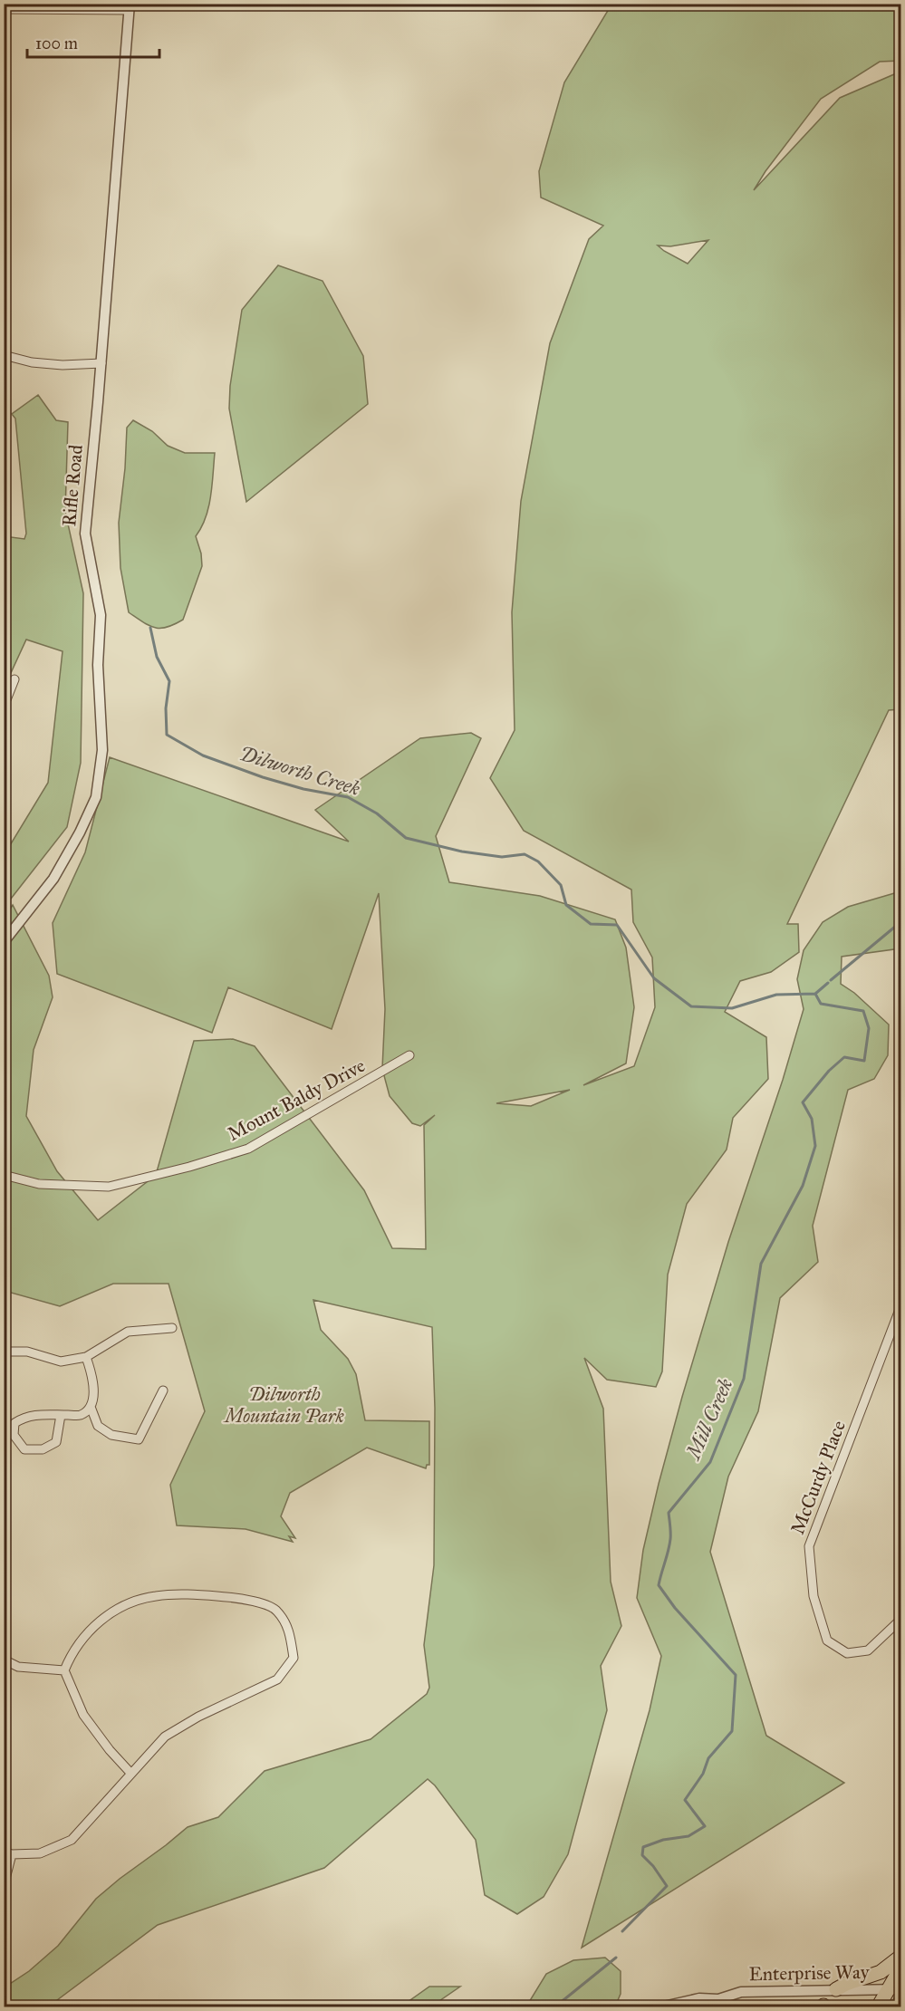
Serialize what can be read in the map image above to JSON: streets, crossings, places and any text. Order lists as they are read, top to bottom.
{
  "streets": {
    "street": [
      "Rifle Road",
      "Mount Baldy Drive",
      "McCurdy Place",
      "Enterprise Way"
    ]
  },
  "water": ["Dilworth Creek", "Mill Creek"],
  "parks": ["Dilworth Mountain Park"],
  "scale_bar": "100 m"
}
